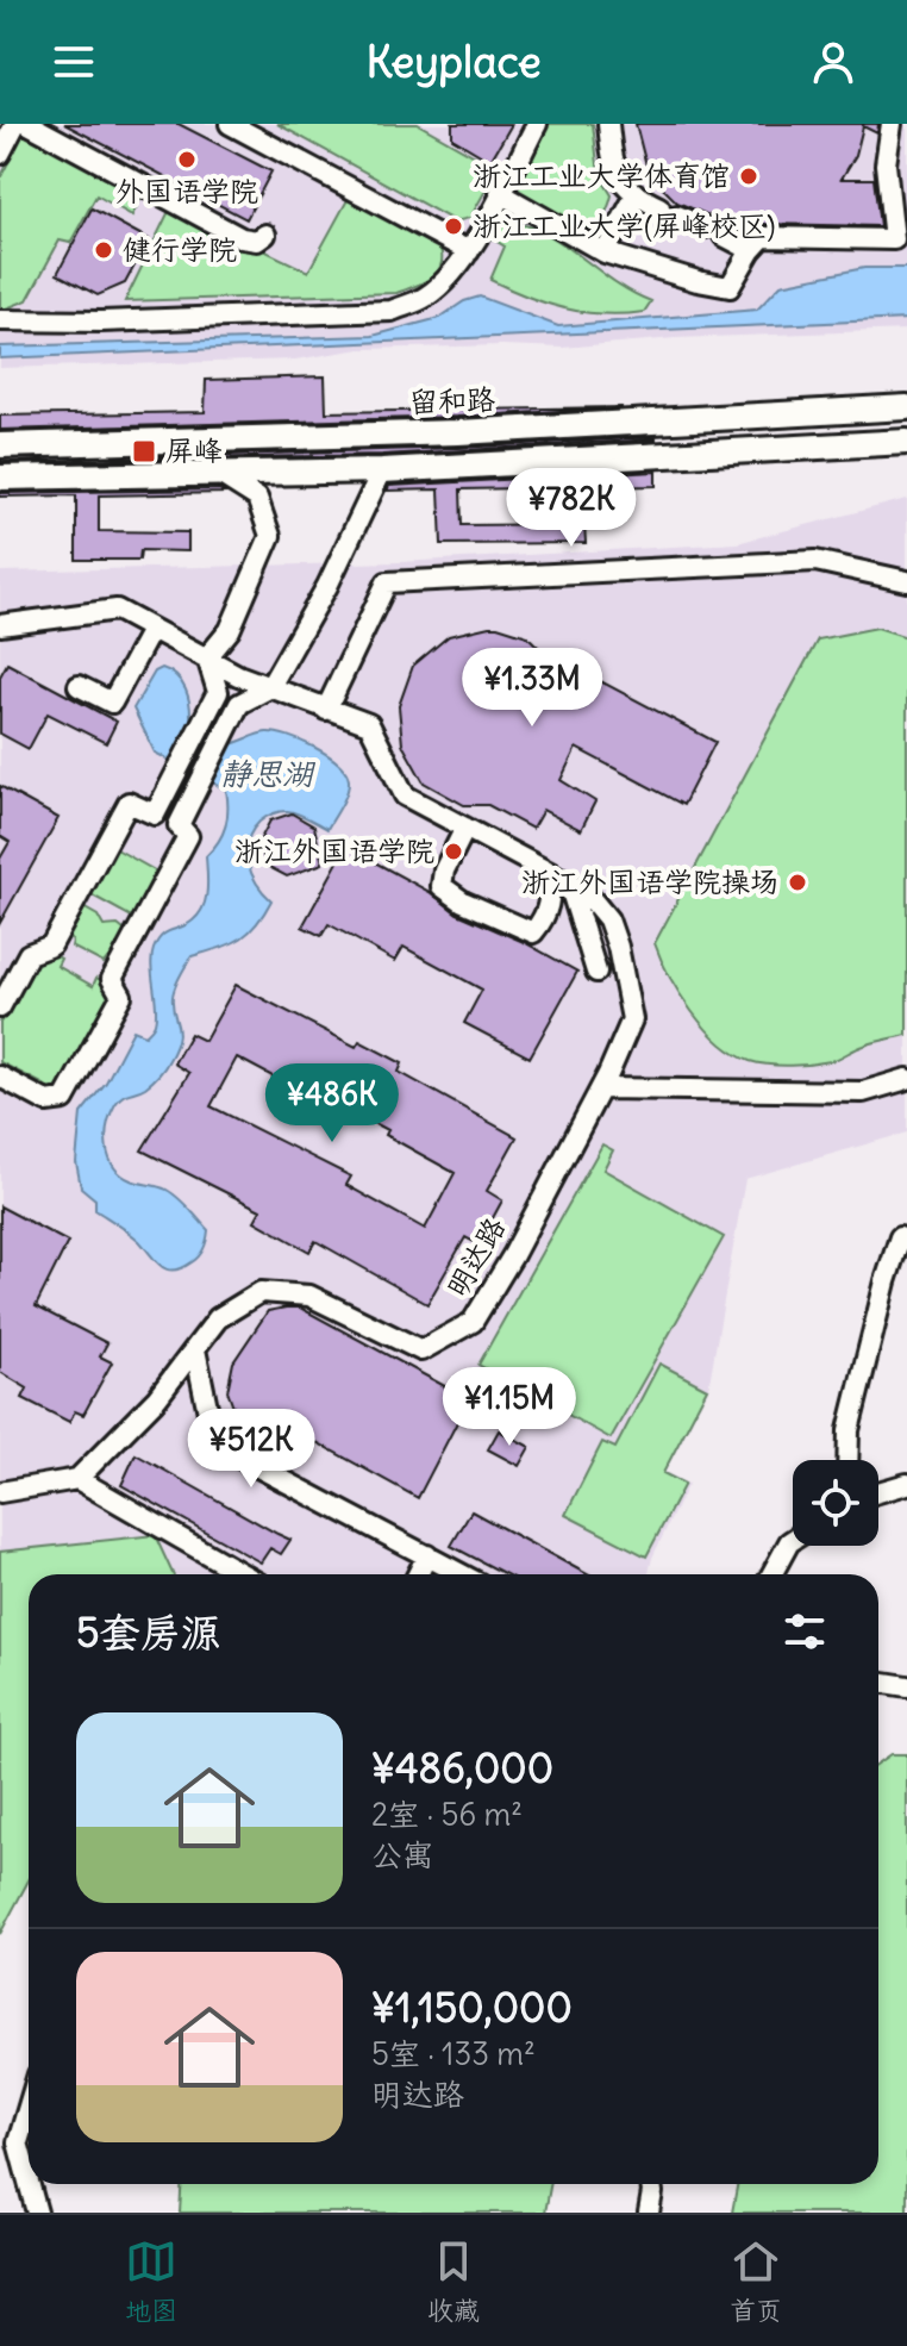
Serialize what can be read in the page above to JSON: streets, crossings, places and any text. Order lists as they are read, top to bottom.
{
  "streets": {
    "main road": ["留和路"],
    "street": ["明达路"]
  },
  "water": ["静思湖"],
  "places": {
    "other": [
      "外国语学院",
      "浙江工业大学体育馆",
      "浙江工业大学(屏峰校区)",
      "健行学院",
      "浙江外国语学院",
      "浙江外国语学院操场"
    ],
    "transit": ["屏峰"]
  },
  "page": {
    "header": "Keyplace",
    "price": [
      "¥782K",
      "¥1.33M",
      "¥486K",
      "¥1.15M",
      "¥512K"
    ],
    "heading": "5套房源",
    "list": [
      {
        "name": "¥486,000",
        "note": "2室 · 56 m² · 公寓"
      },
      {
        "name": "¥1,150,000",
        "note": "5室 · 133 m² · 明达路"
      }
    ],
    "tabs": ["地图", "收藏", "首页"]
  }
}
